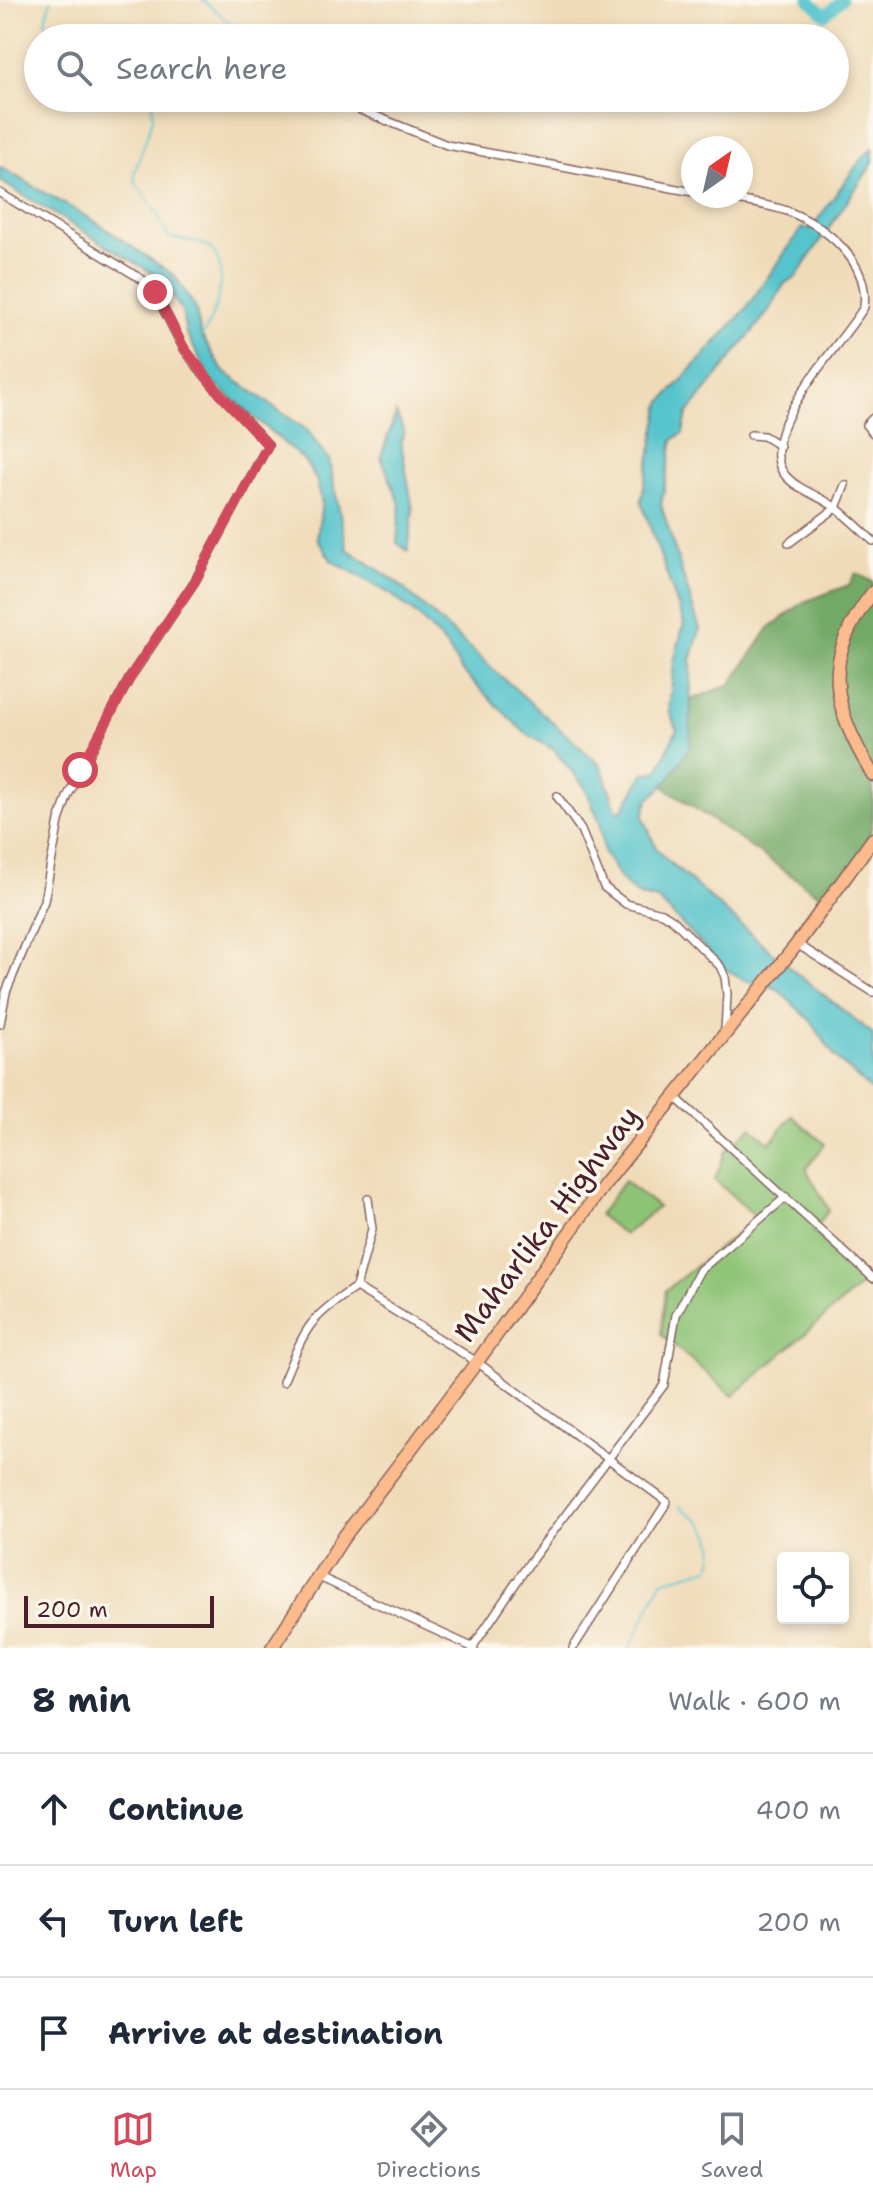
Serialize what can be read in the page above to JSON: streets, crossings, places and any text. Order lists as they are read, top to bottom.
{
  "streets": {
    "highway": ["Maharlika Highway"]
  },
  "scale_bar": "200 m",
  "north": "top right",
  "page": {
    "search": "Search here",
    "scale": "200 m",
    "heading": ["8 min", "Walk · 600 m"],
    "list": [
      ["Continue", "400 m"],
      ["Turn left", "200 m"],
      "Arrive at destination"
    ],
    "nav": ["Map", "Directions", "Saved"]
  }
}
